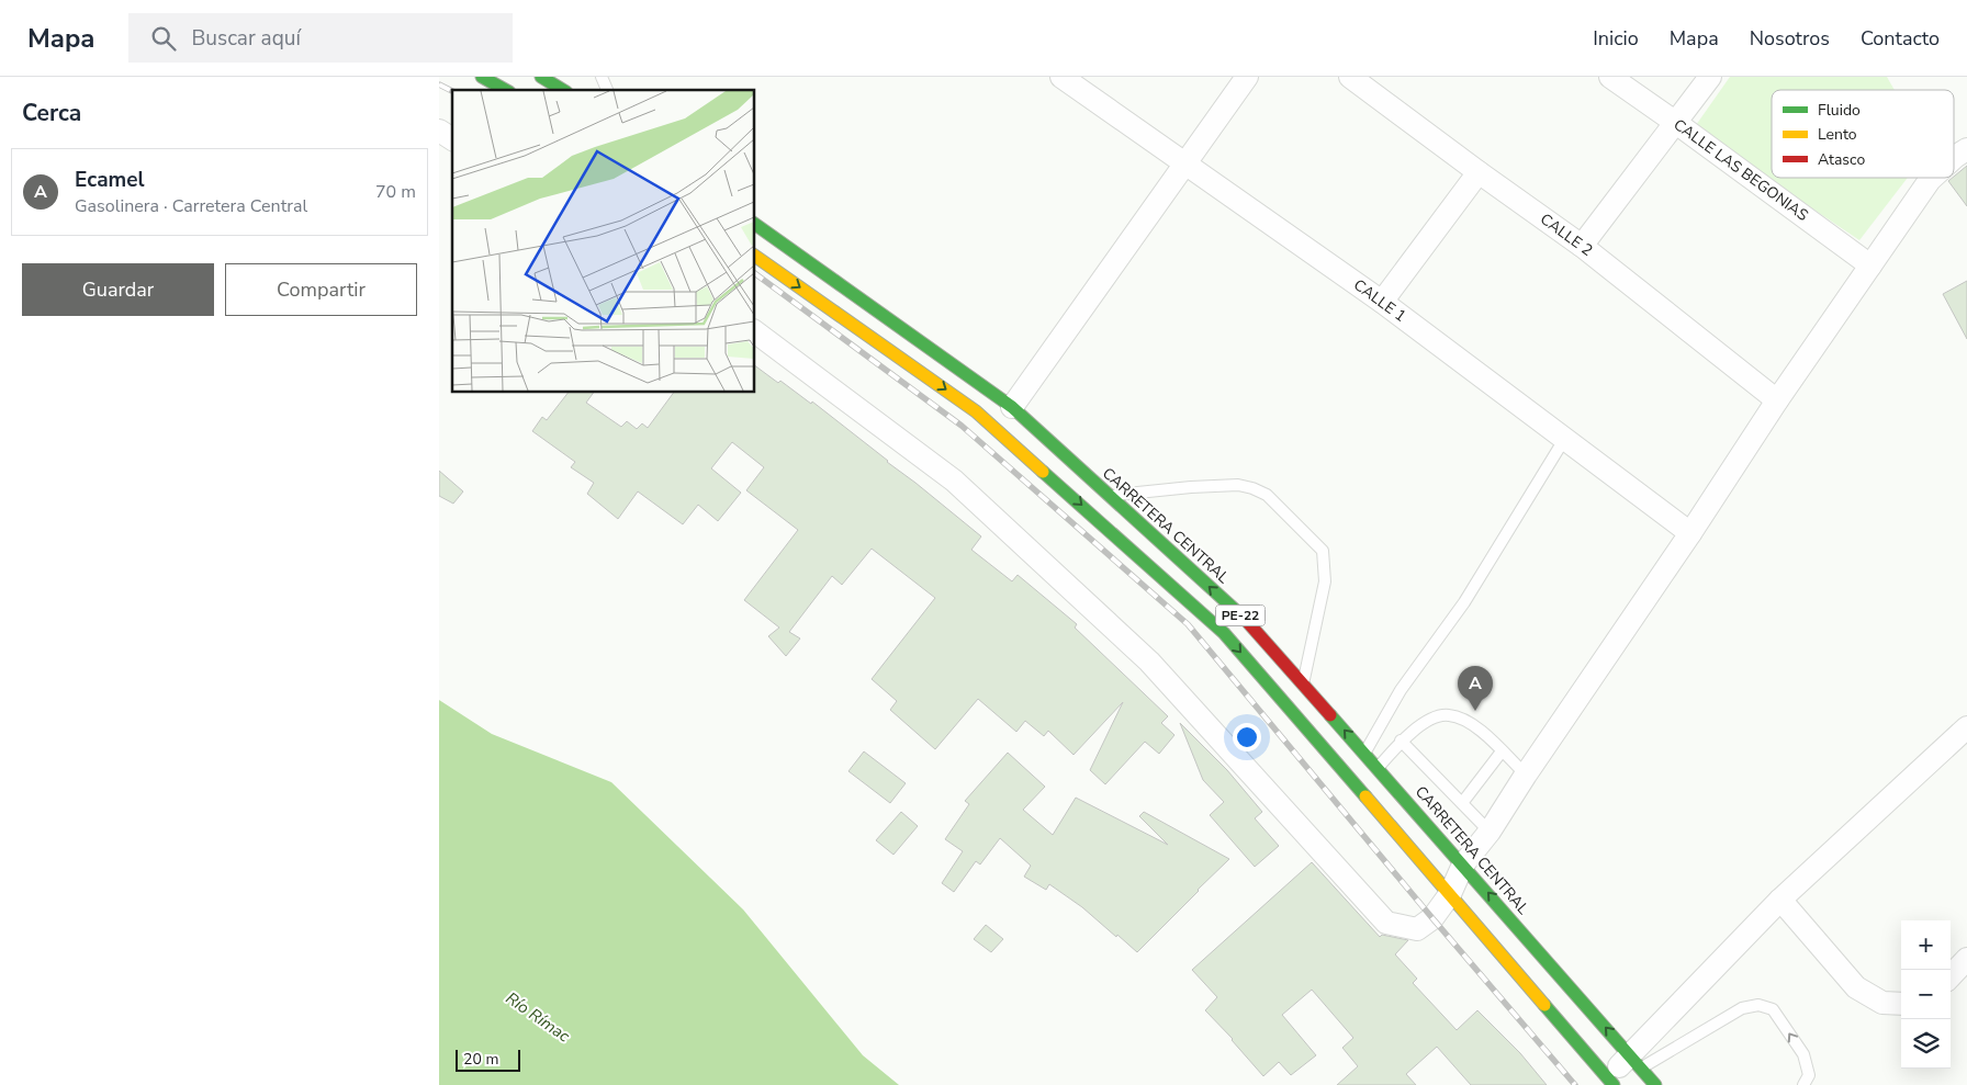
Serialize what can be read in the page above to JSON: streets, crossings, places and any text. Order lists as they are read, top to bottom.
{
  "streets": {
    "highway": ["CARRETERA CENTRAL", "PE-22"],
    "street": ["CALLE LAS BEGONIAS", "CALLE 2", "CALLE 1"]
  },
  "water": ["Río Rímac"],
  "legend": ["Fluido", "Lento", "Atasco"],
  "scale_bar": "20 m",
  "page": {
    "header": "Mapa",
    "search": "Buscar aquí",
    "nav": [
      "Inicio",
      "Mapa",
      "Nosotros",
      "Contacto"
    ],
    "heading": "Cerca",
    "list": [
      {
        "mark": "A",
        "name": "Ecamel",
        "note": "Gasolinera · Carretera Central",
        "value": "70 m"
      }
    ],
    "buttons": ["Guardar", "Compartir"],
    "pins": "A",
    "map_buttons": ["+", "−"],
    "scale": "20 m"
  }
}
